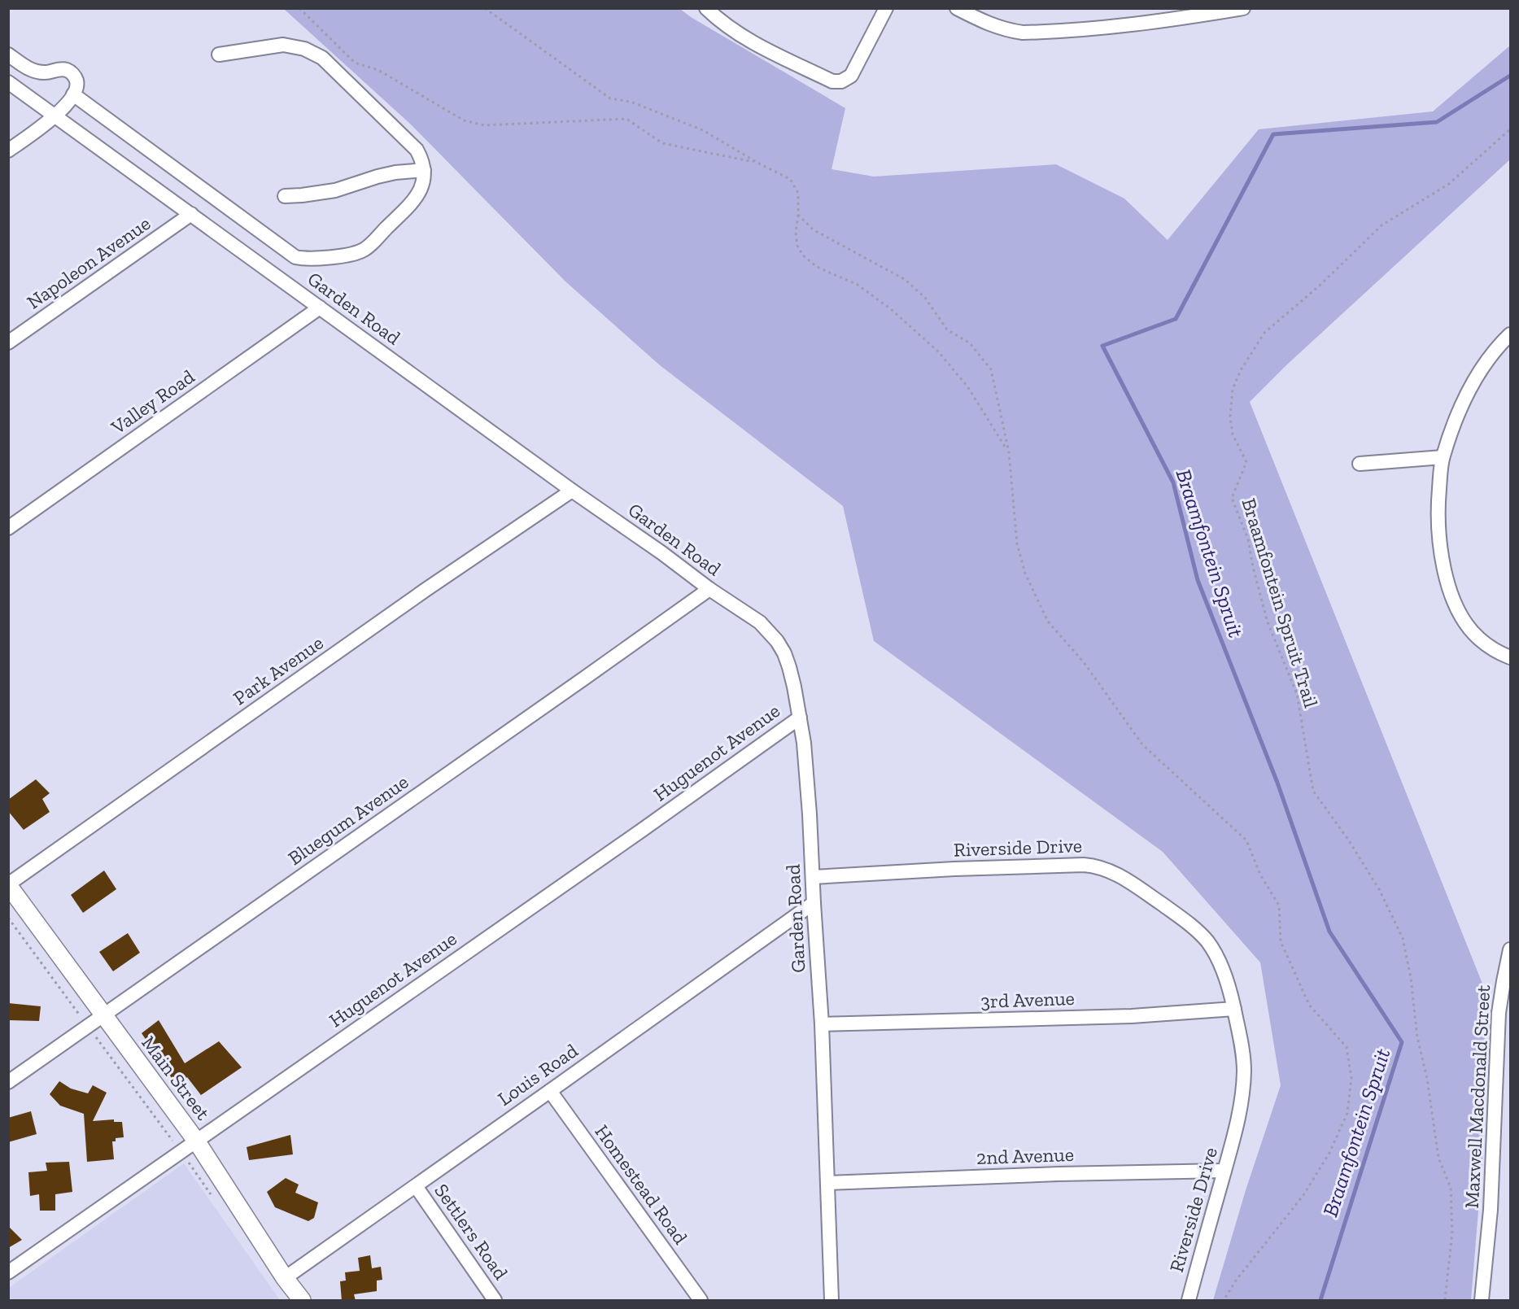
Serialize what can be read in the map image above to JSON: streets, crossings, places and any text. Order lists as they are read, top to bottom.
{
  "streets": {
    "street": [
      "Napoleon Avenue",
      "Garden Road",
      "Valley Road",
      "Park Avenue",
      "Huguenot Avenue",
      "Bluegum Avenue",
      "Riverside Drive",
      "3rd Avenue",
      "Louis Road",
      "Main Street",
      "Maxwell Macdonald Street",
      "2nd Avenue",
      "Homestead Road",
      "Settlers Road"
    ],
    "path": ["Braamfontein Spruit Trail"]
  },
  "crossings": [
    ["Napoleon Avenue", "Garden Road"],
    ["Garden Road", "Valley Road"],
    ["Garden Road", "Park Avenue"],
    ["Garden Road", "Huguenot Avenue"],
    ["Garden Road", "Bluegum Avenue"],
    ["Garden Road", "Riverside Drive"],
    ["Garden Road", "3rd Avenue"],
    ["Garden Road", "Louis Road"],
    ["Garden Road", "2nd Avenue"],
    ["Park Avenue", "Main Street"],
    ["Huguenot Avenue", "Main Street"],
    ["Bluegum Avenue", "Main Street"],
    ["Riverside Drive", "3rd Avenue"],
    ["Riverside Drive", "2nd Avenue"],
    ["Louis Road", "Main Street"],
    ["Louis Road", "Homestead Road"],
    ["Louis Road", "Settlers Road"]
  ],
  "water": ["Braamfontein Spruit"]
}
